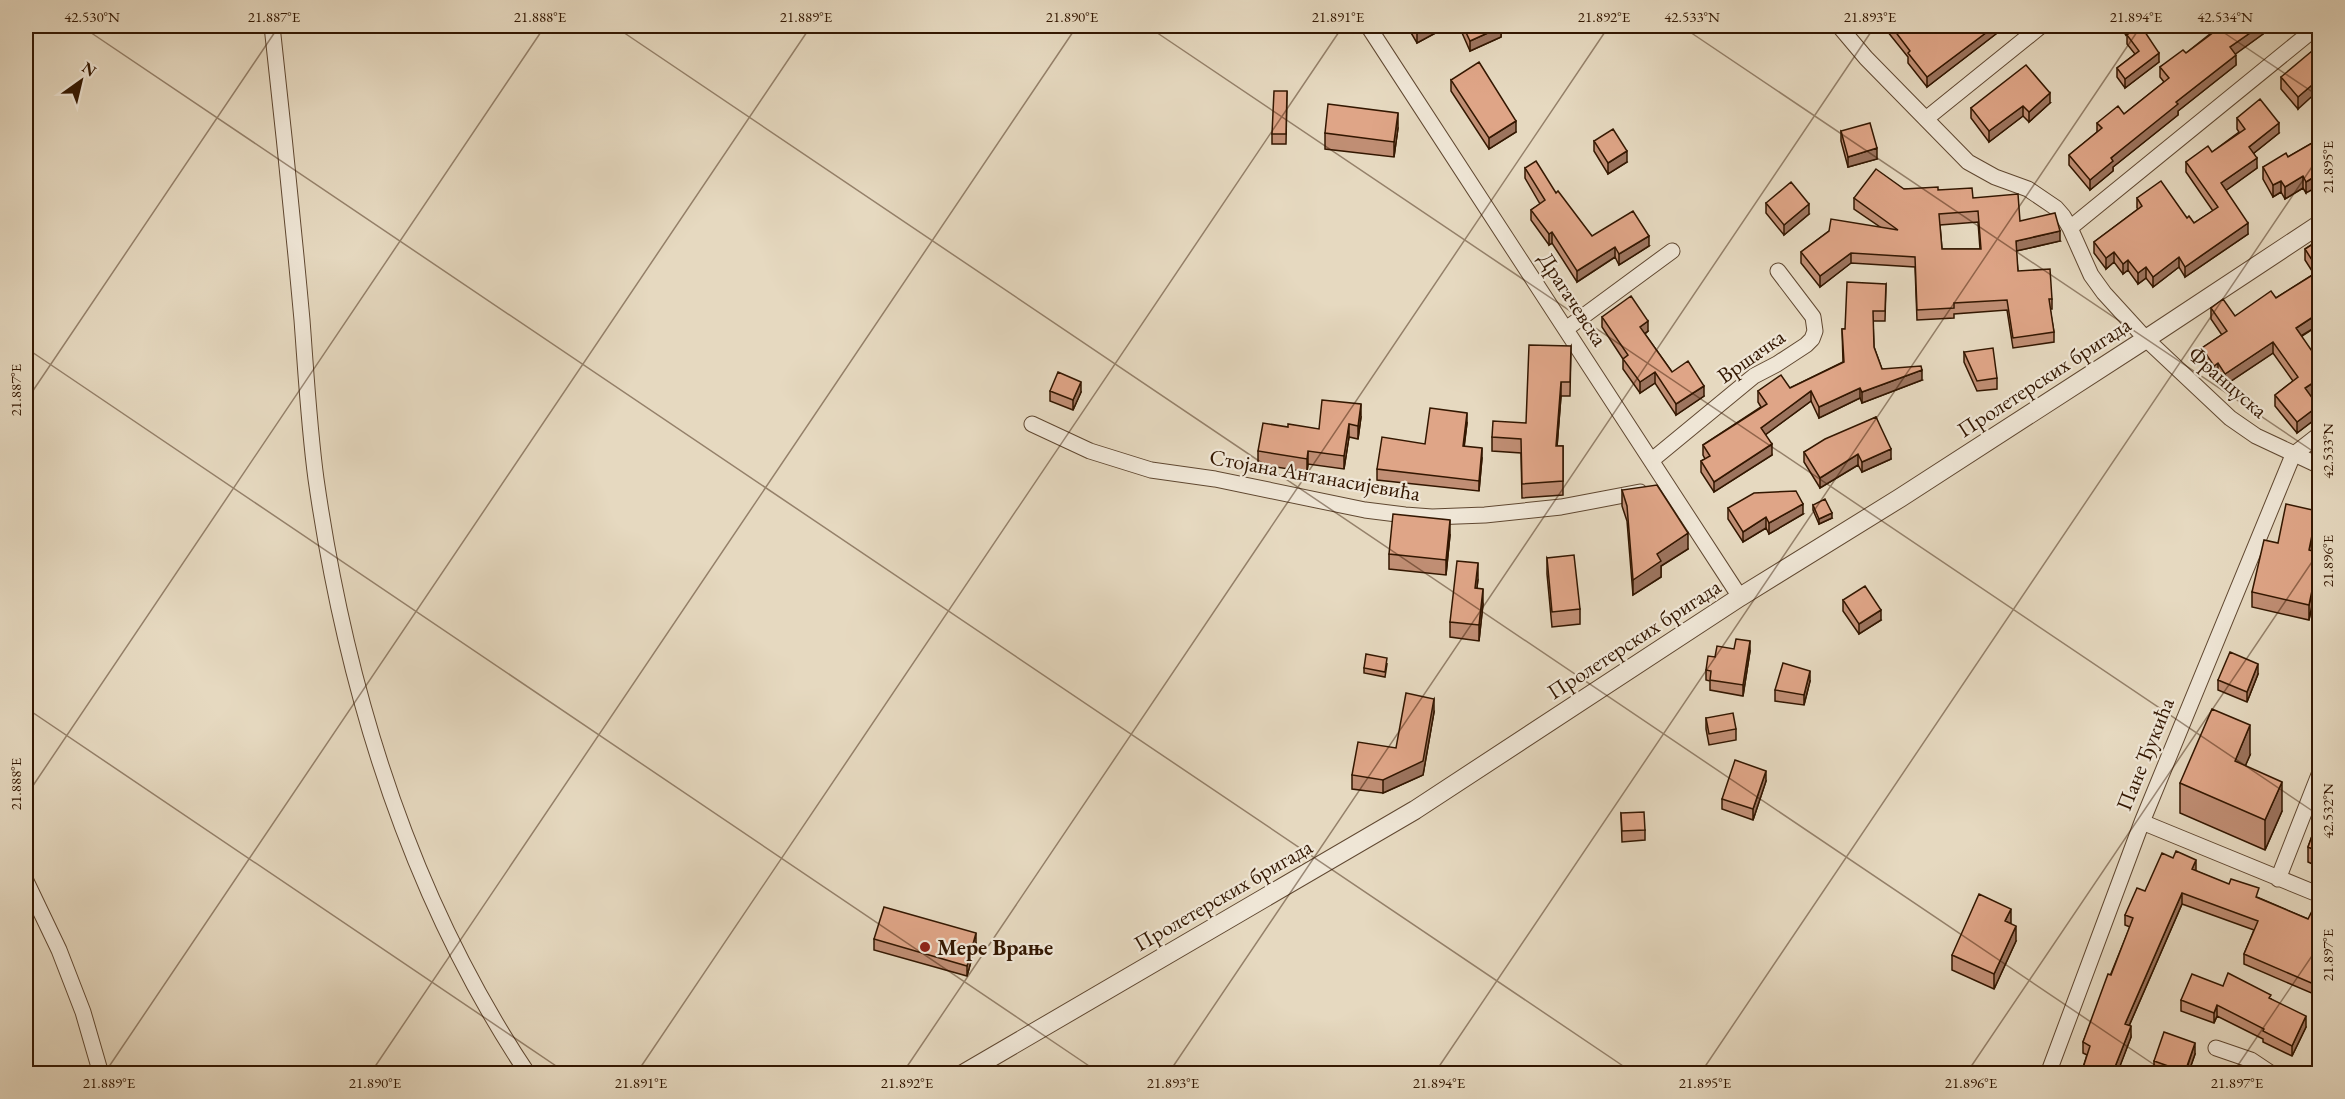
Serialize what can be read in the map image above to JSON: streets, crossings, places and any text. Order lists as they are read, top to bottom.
{
  "streets": {
    "street": [
      "Драгачевска",
      "Вршачка",
      "Пролетерских бригада",
      "Француска",
      "Стојана Антанасијевића",
      "Пане Ђукића"
    ]
  },
  "crossings": [
    ["Драгачевска", "Вршачка"],
    ["Драгачевска", "Пролетерских бригада"],
    ["Драгачевска", "Стојана Антанасијевића"],
    ["Пролетерских бригада", "Француска"],
    ["Француска", "Пане Ђукића"]
  ],
  "places": ["Мере Врање"],
  "north": "top right",
  "coordinates": [
    "42.530°N",
    "21.887°E",
    "21.888°E",
    "21.889°E",
    "21.890°E",
    "21.891°E",
    "21.892°E",
    "42.533°N",
    "21.893°E",
    "21.894°E",
    "42.534°N",
    "21.895°E",
    "21.896°E",
    "42.532°N",
    "21.897°E"
  ]
}
